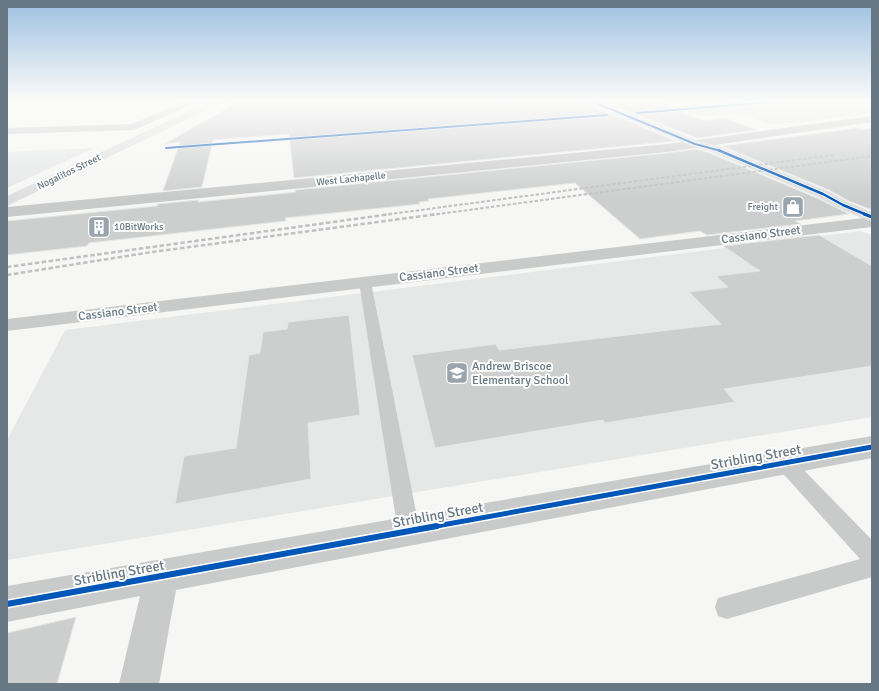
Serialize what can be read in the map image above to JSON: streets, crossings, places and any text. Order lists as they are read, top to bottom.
{
  "streets": {
    "main road": ["Nogalitos Street"],
    "street": ["West Lachapelle", "Cassiano Street", "Stribling Street"]
  },
  "crossings": [
    ["Nogalitos Street", "West Lachapelle"]
  ],
  "places": {
    "shop": ["Freight"],
    "building": ["10BitWorks"],
    "school or university": ["Andrew Briscoe Elementary School"]
  }
}
